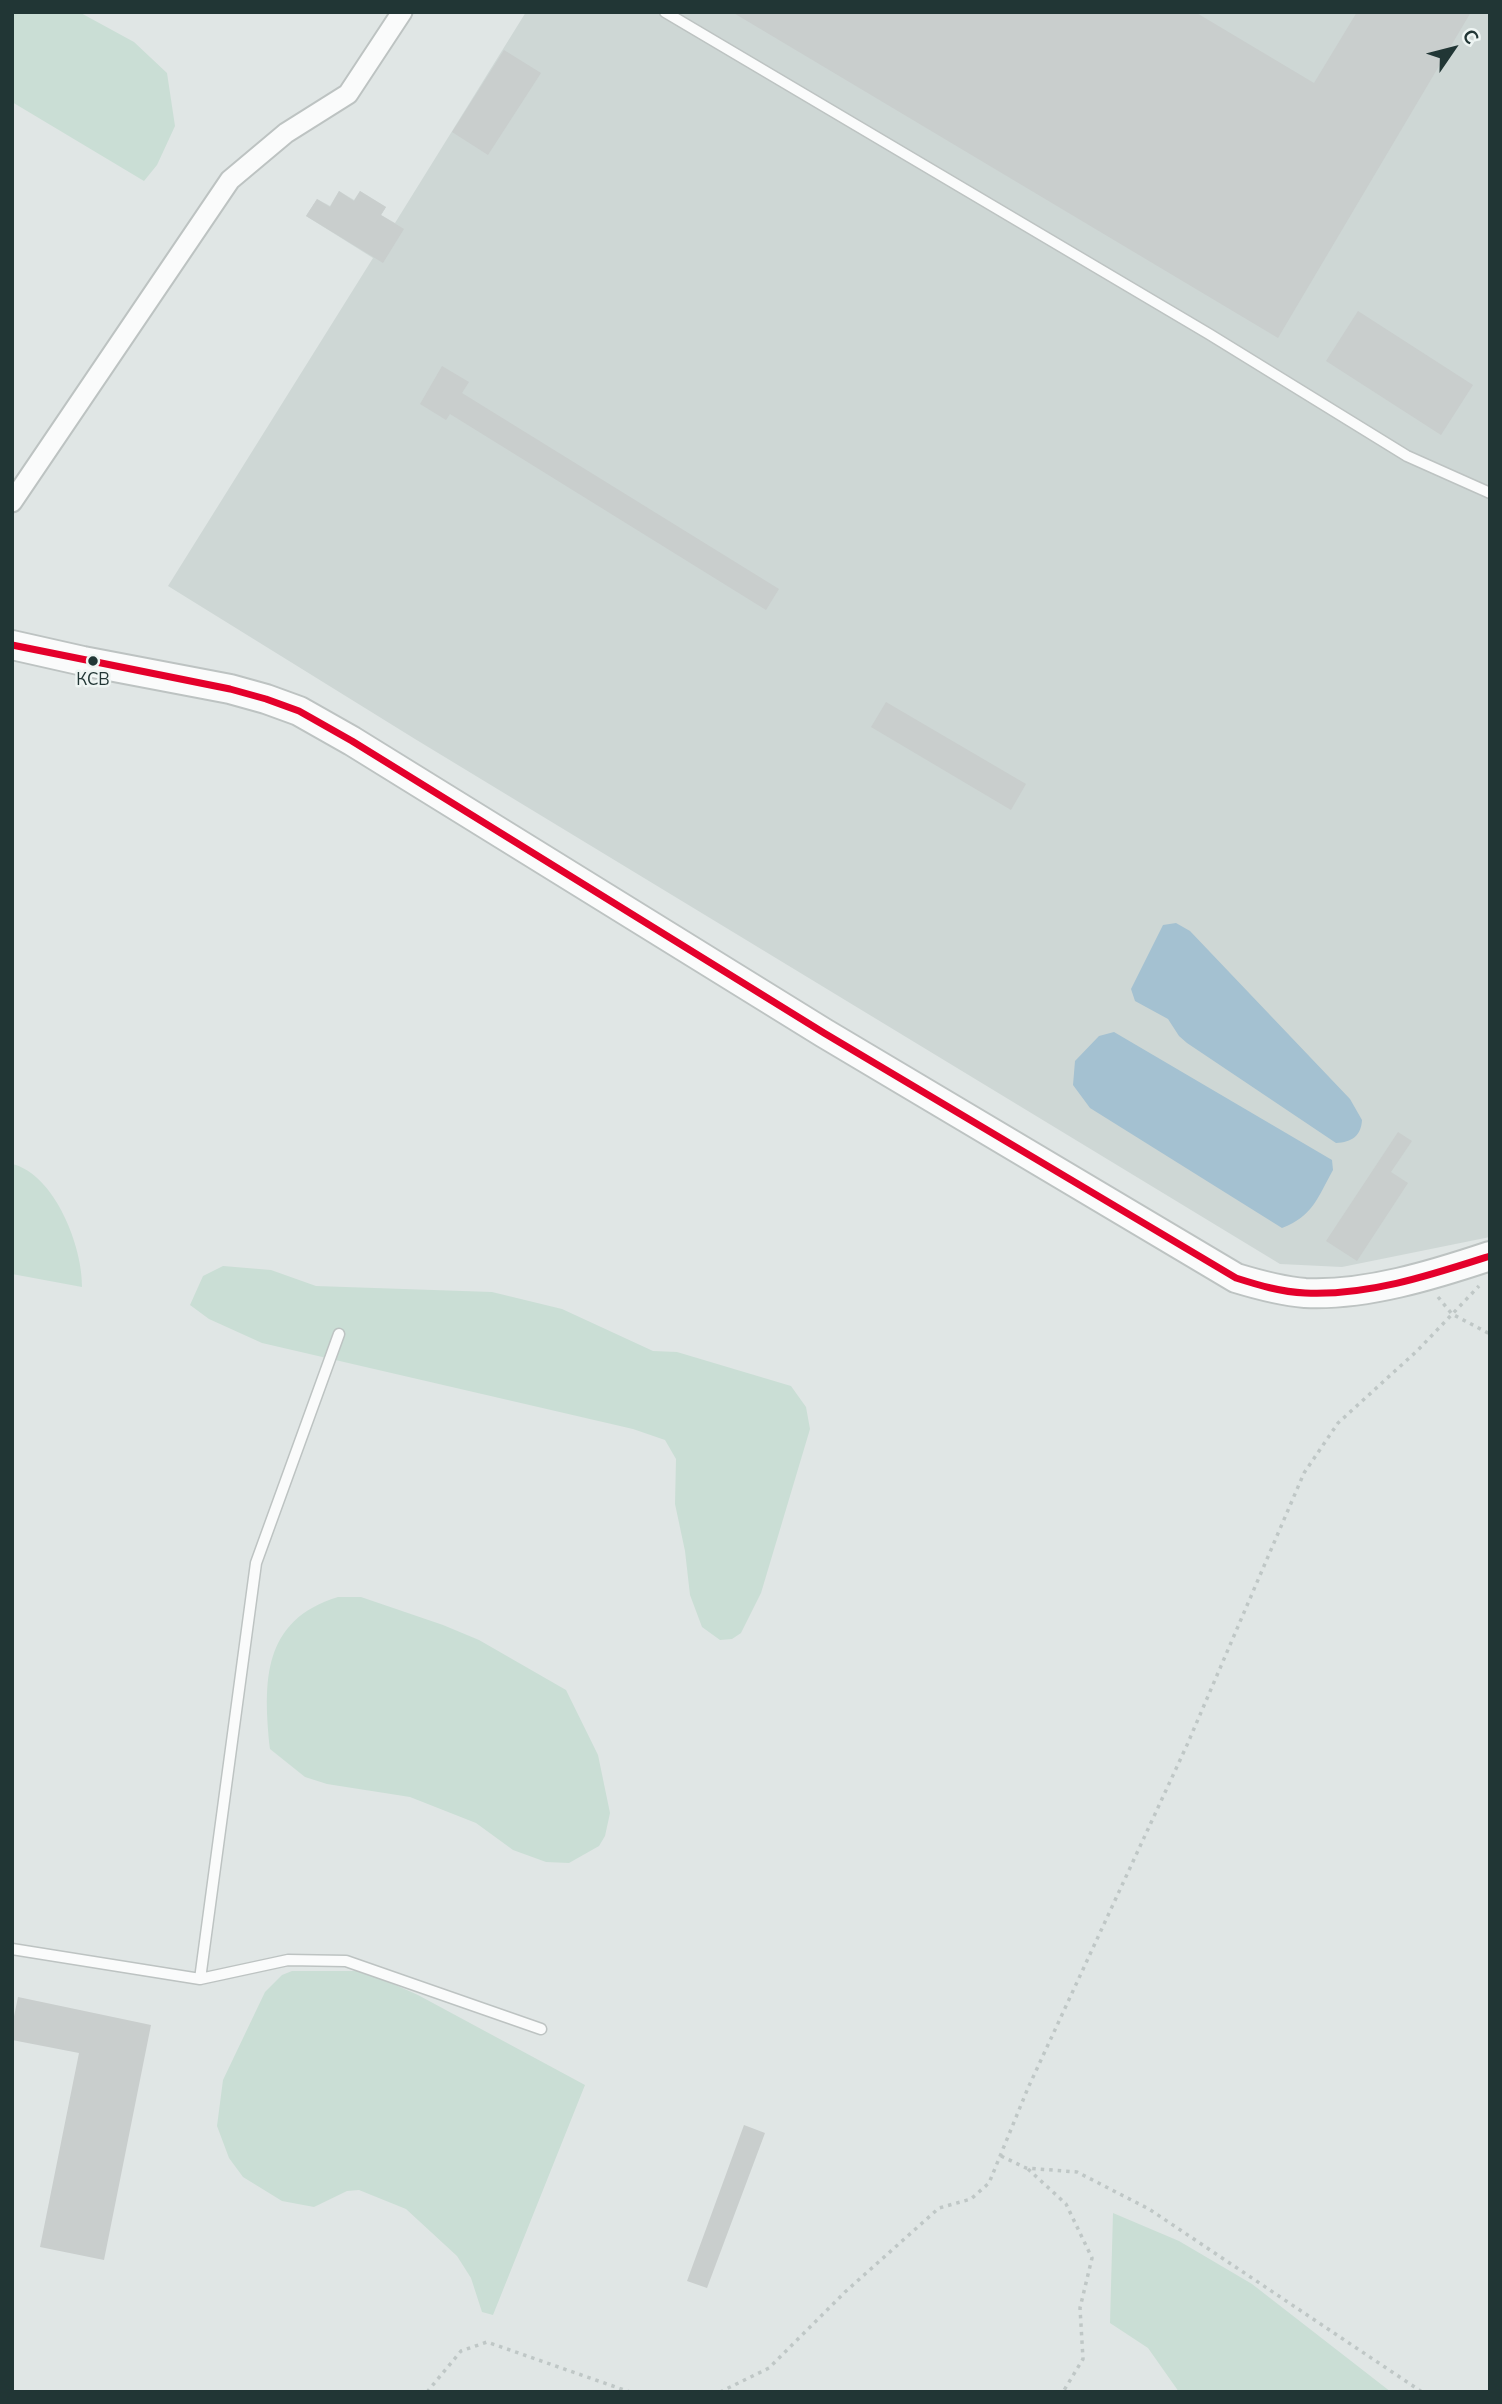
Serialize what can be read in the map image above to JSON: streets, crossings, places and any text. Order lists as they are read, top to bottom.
{
  "places": ["КСВ"],
  "north": "top right"
}
